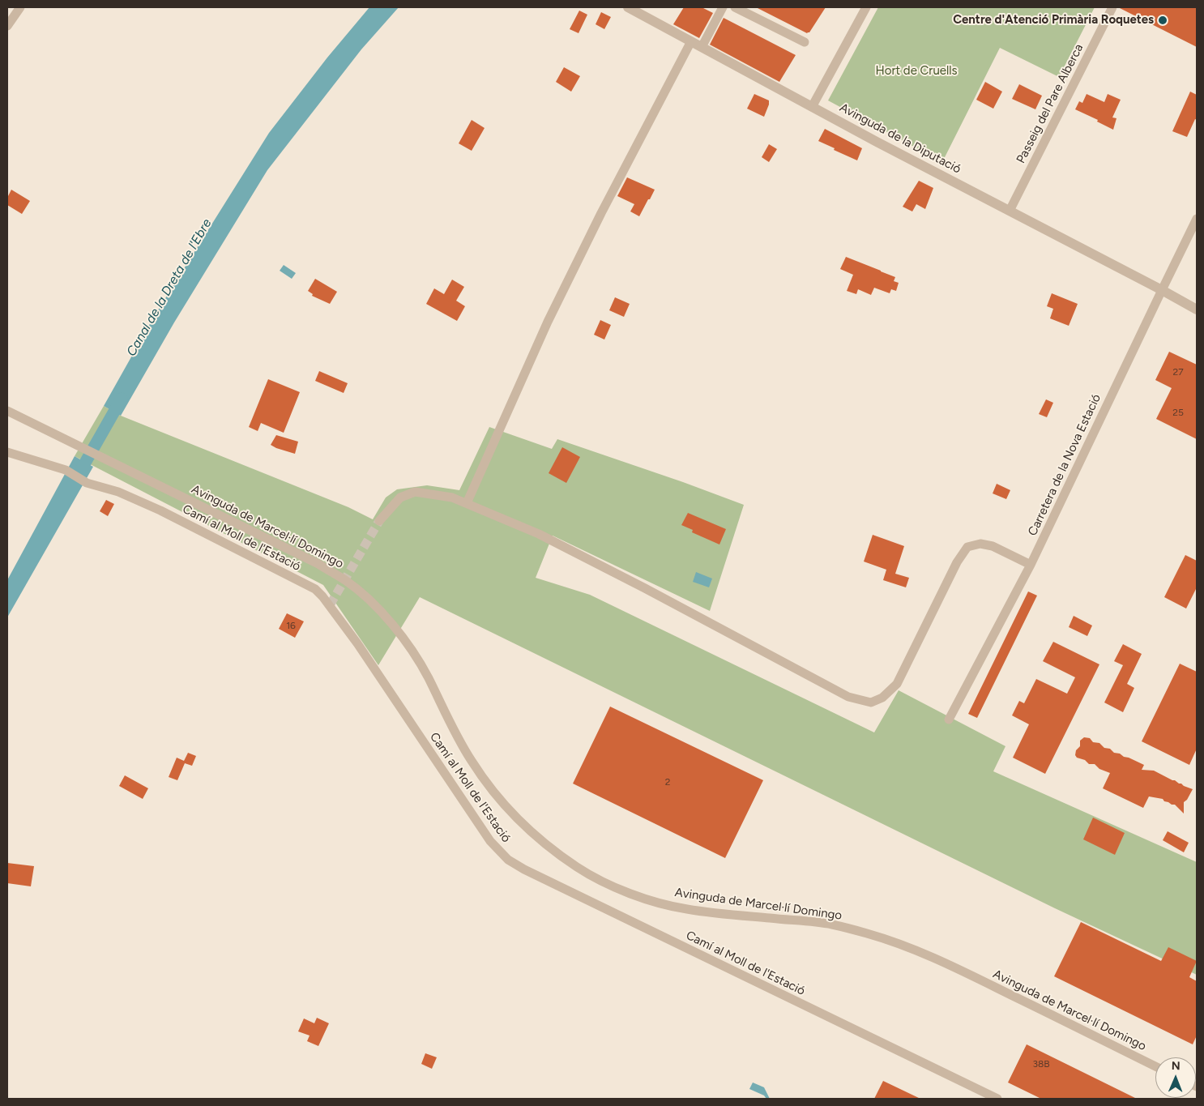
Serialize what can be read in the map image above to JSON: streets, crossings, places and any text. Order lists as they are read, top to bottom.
{
  "streets": {
    "street": [
      "Passeig del Pare Alberca",
      "Avinguda de la Diputació",
      "Carretera de la Nova Estació",
      "Avinguda de Marcel·lí Domingo",
      "Camí al Moll de l'Estació"
    ]
  },
  "crossings": [
    ["Passeig del Pare Alberca", "Avinguda de la Diputació"],
    ["Avinguda de la Diputació", "Carretera de la Nova Estació"]
  ],
  "water": ["Canal de la Dreta de l'Ebre"],
  "parks": ["Hort de Cruells"],
  "places": ["Centre d'Atenció Primària Roquetes"],
  "house_numbers": [
    "27",
    "25",
    "16",
    "2",
    "38B"
  ],
  "north": "top"
}
